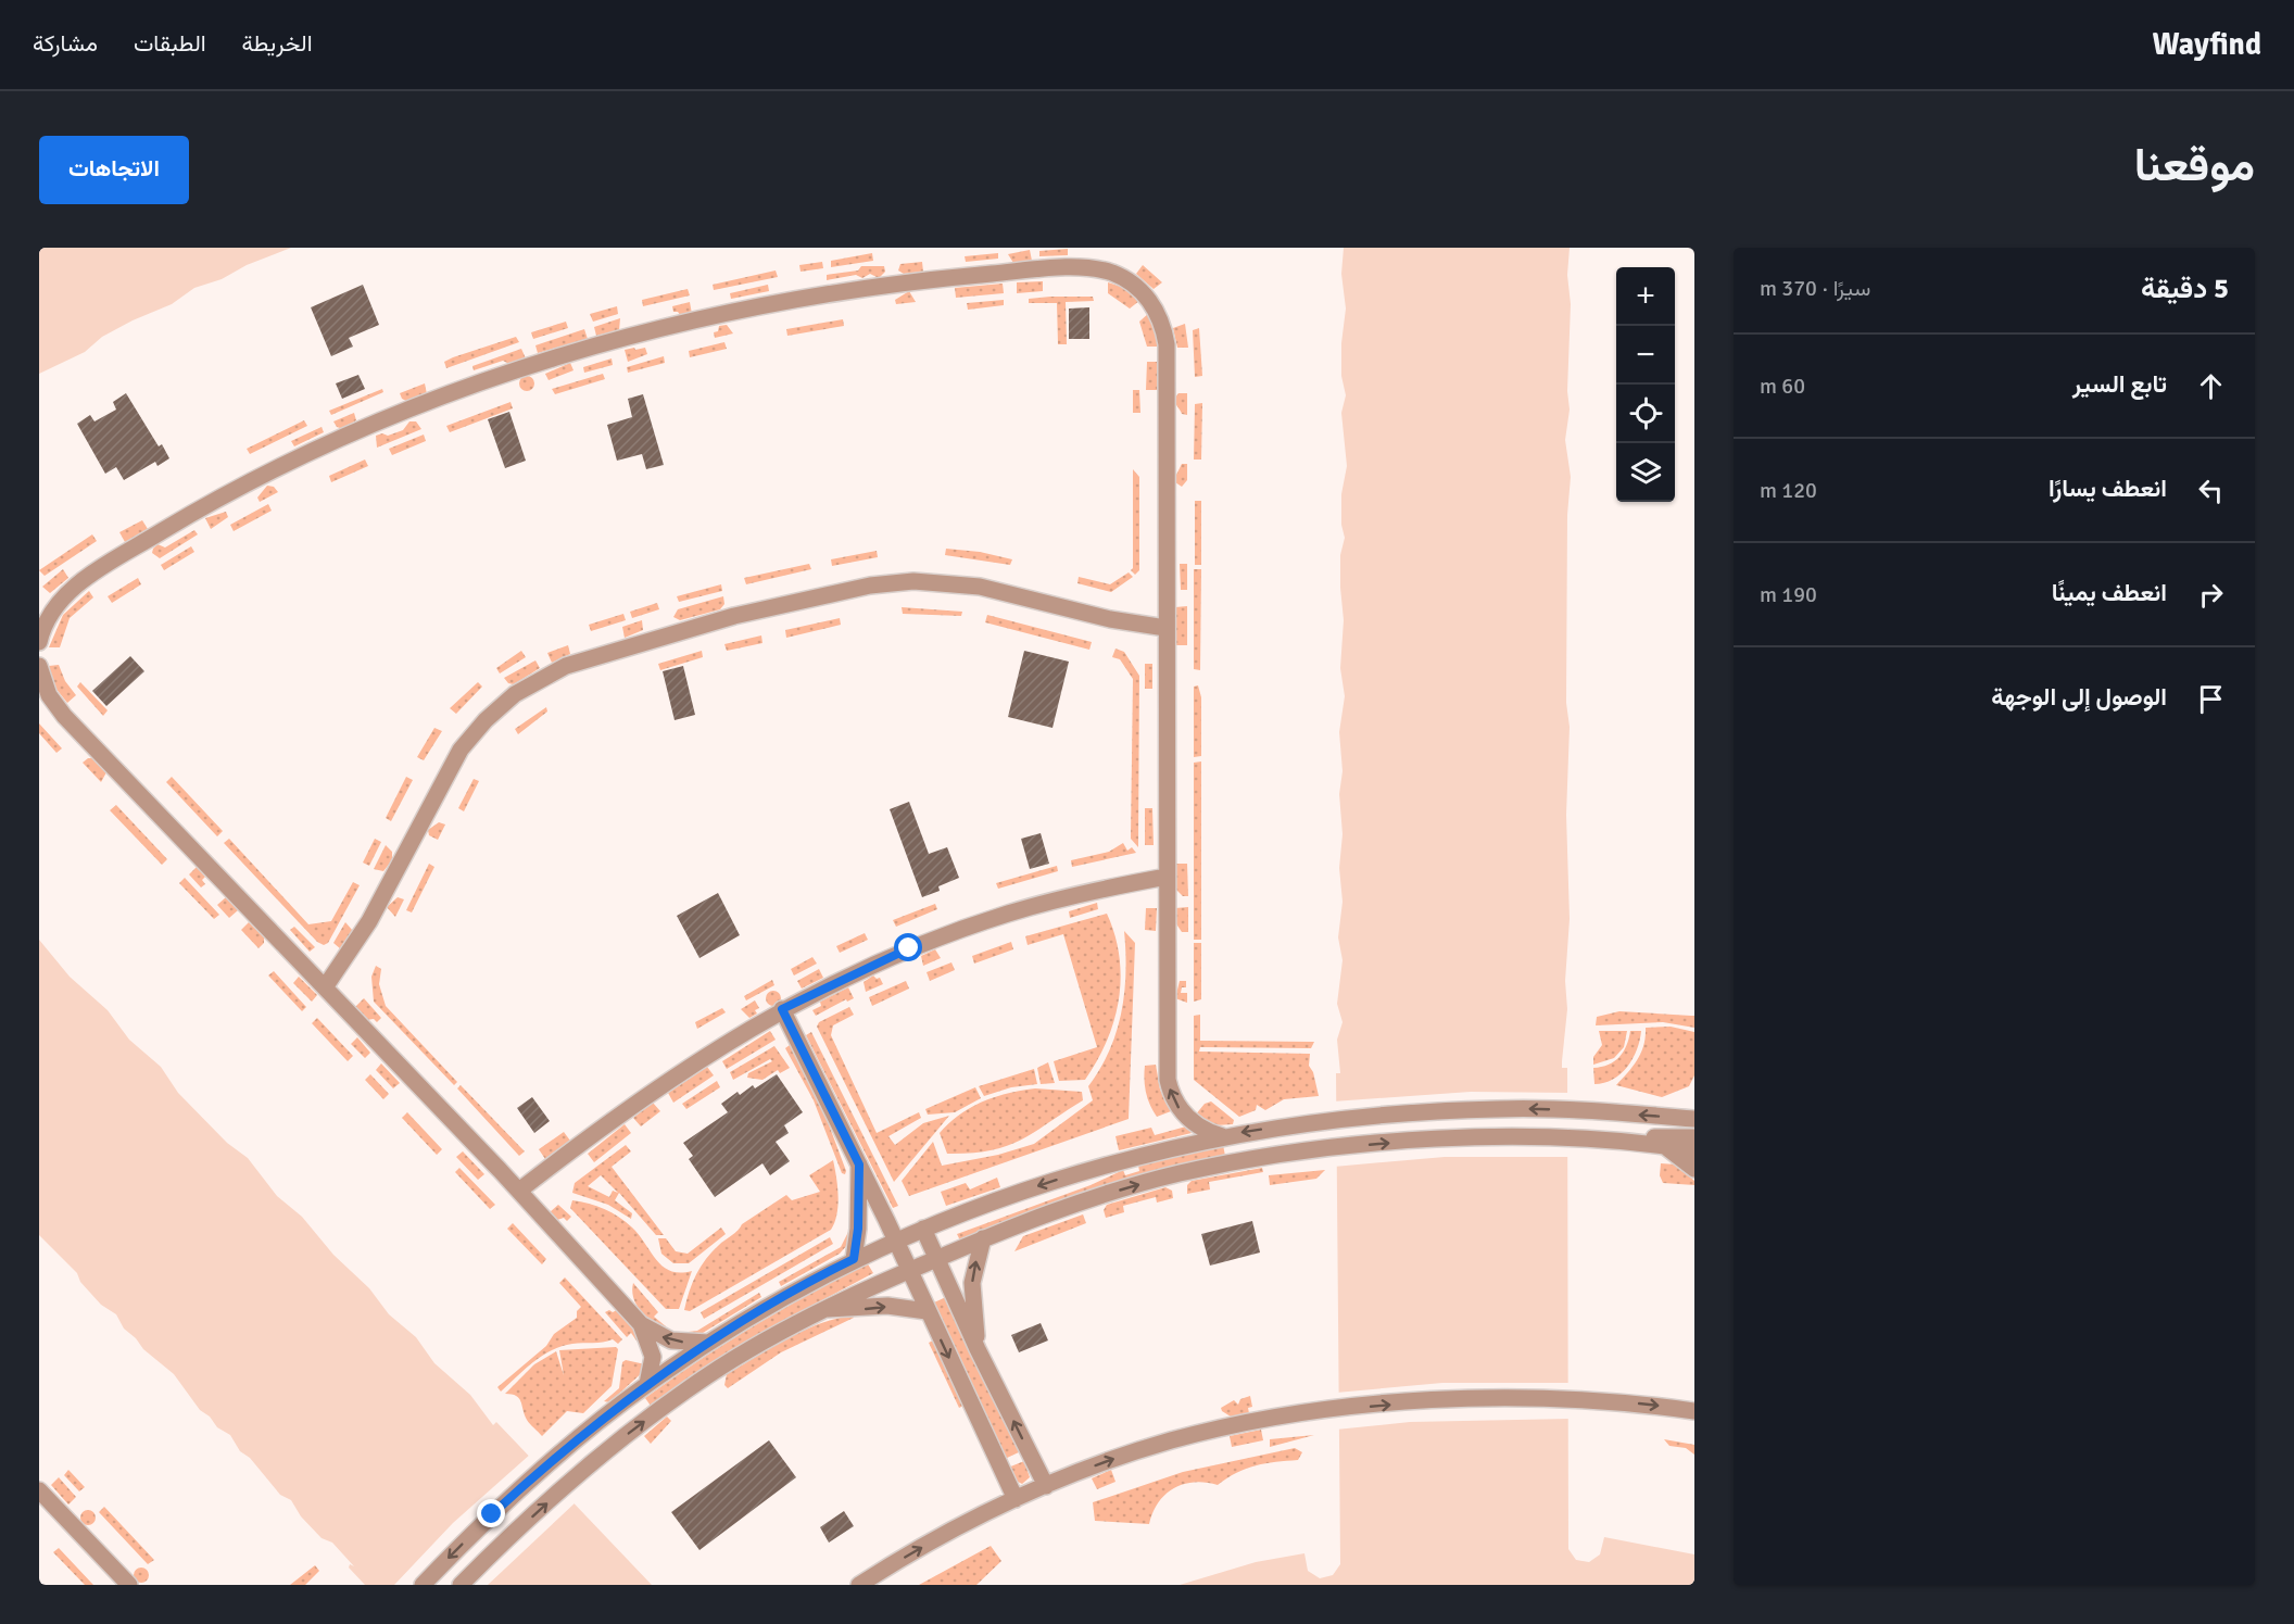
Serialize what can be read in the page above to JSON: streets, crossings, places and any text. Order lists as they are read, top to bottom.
{
  "page": {
    "header": "Wayfind",
    "nav": ["الخريطة", "الطبقات", "مشاركة"],
    "title": "موقعنا",
    "buttons": "الاتجاهات",
    "heading": ["5 دقيقة", "سيرًا · 370 m"],
    "map_buttons": ["+", "−"],
    "list": [
      ["تابع السير", "60 m"],
      ["انعطف يسارًا", "120 m"],
      ["انعطف يمينًا", "190 m"],
      "الوصول إلى الوجهة"
    ]
  }
}
